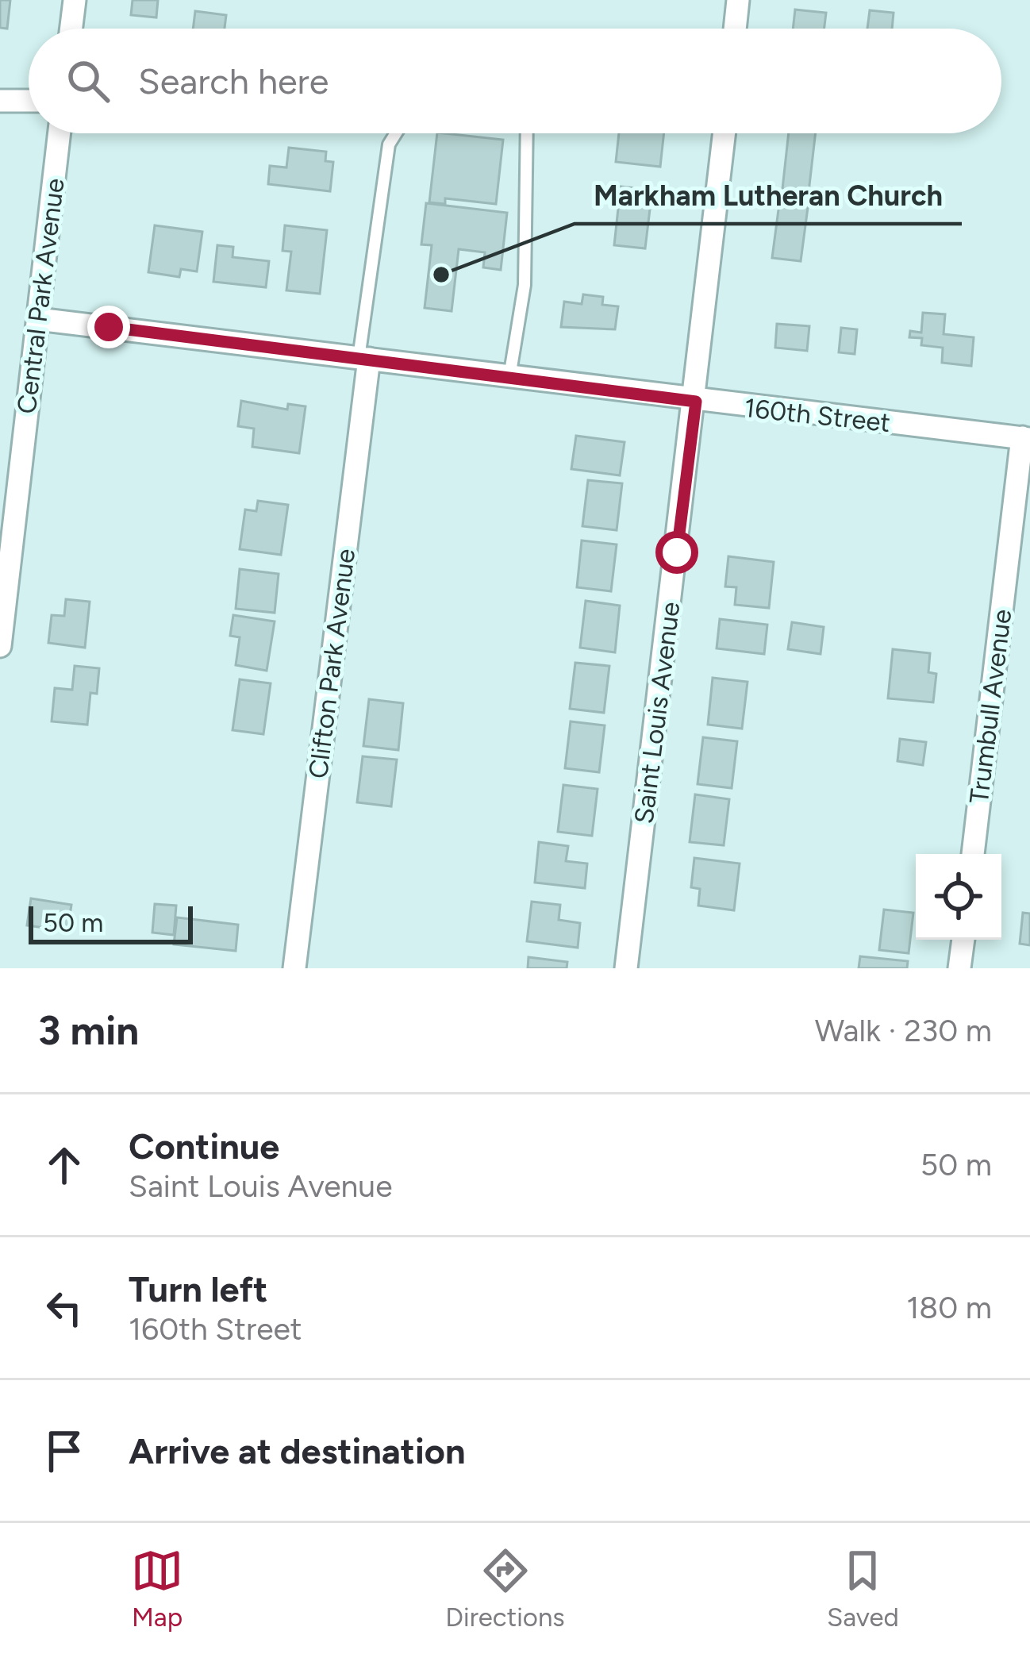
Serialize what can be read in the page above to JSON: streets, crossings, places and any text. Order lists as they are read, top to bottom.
{
  "streets": {
    "street": [
      "Central Park Avenue",
      "160th Street",
      "Clifton Park Avenue",
      "Trumbull Avenue",
      "Saint Louis Avenue"
    ]
  },
  "crossings": [
    ["Central Park Avenue", "160th Street"],
    ["160th Street", "Clifton Park Avenue"],
    ["160th Street", "Trumbull Avenue"],
    ["160th Street", "Saint Louis Avenue"]
  ],
  "places": ["Markham Lutheran Church"],
  "scale_bar": "50 m",
  "page": {
    "search": "Search here",
    "scale": "50 m",
    "heading": ["3 min", "Walk · 230 m"],
    "list": [
      ["Continue", "Saint Louis Avenue", "50 m"],
      ["Turn left", "160th Street", "180 m"],
      "Arrive at destination"
    ],
    "nav": ["Map", "Directions", "Saved"]
  }
}
